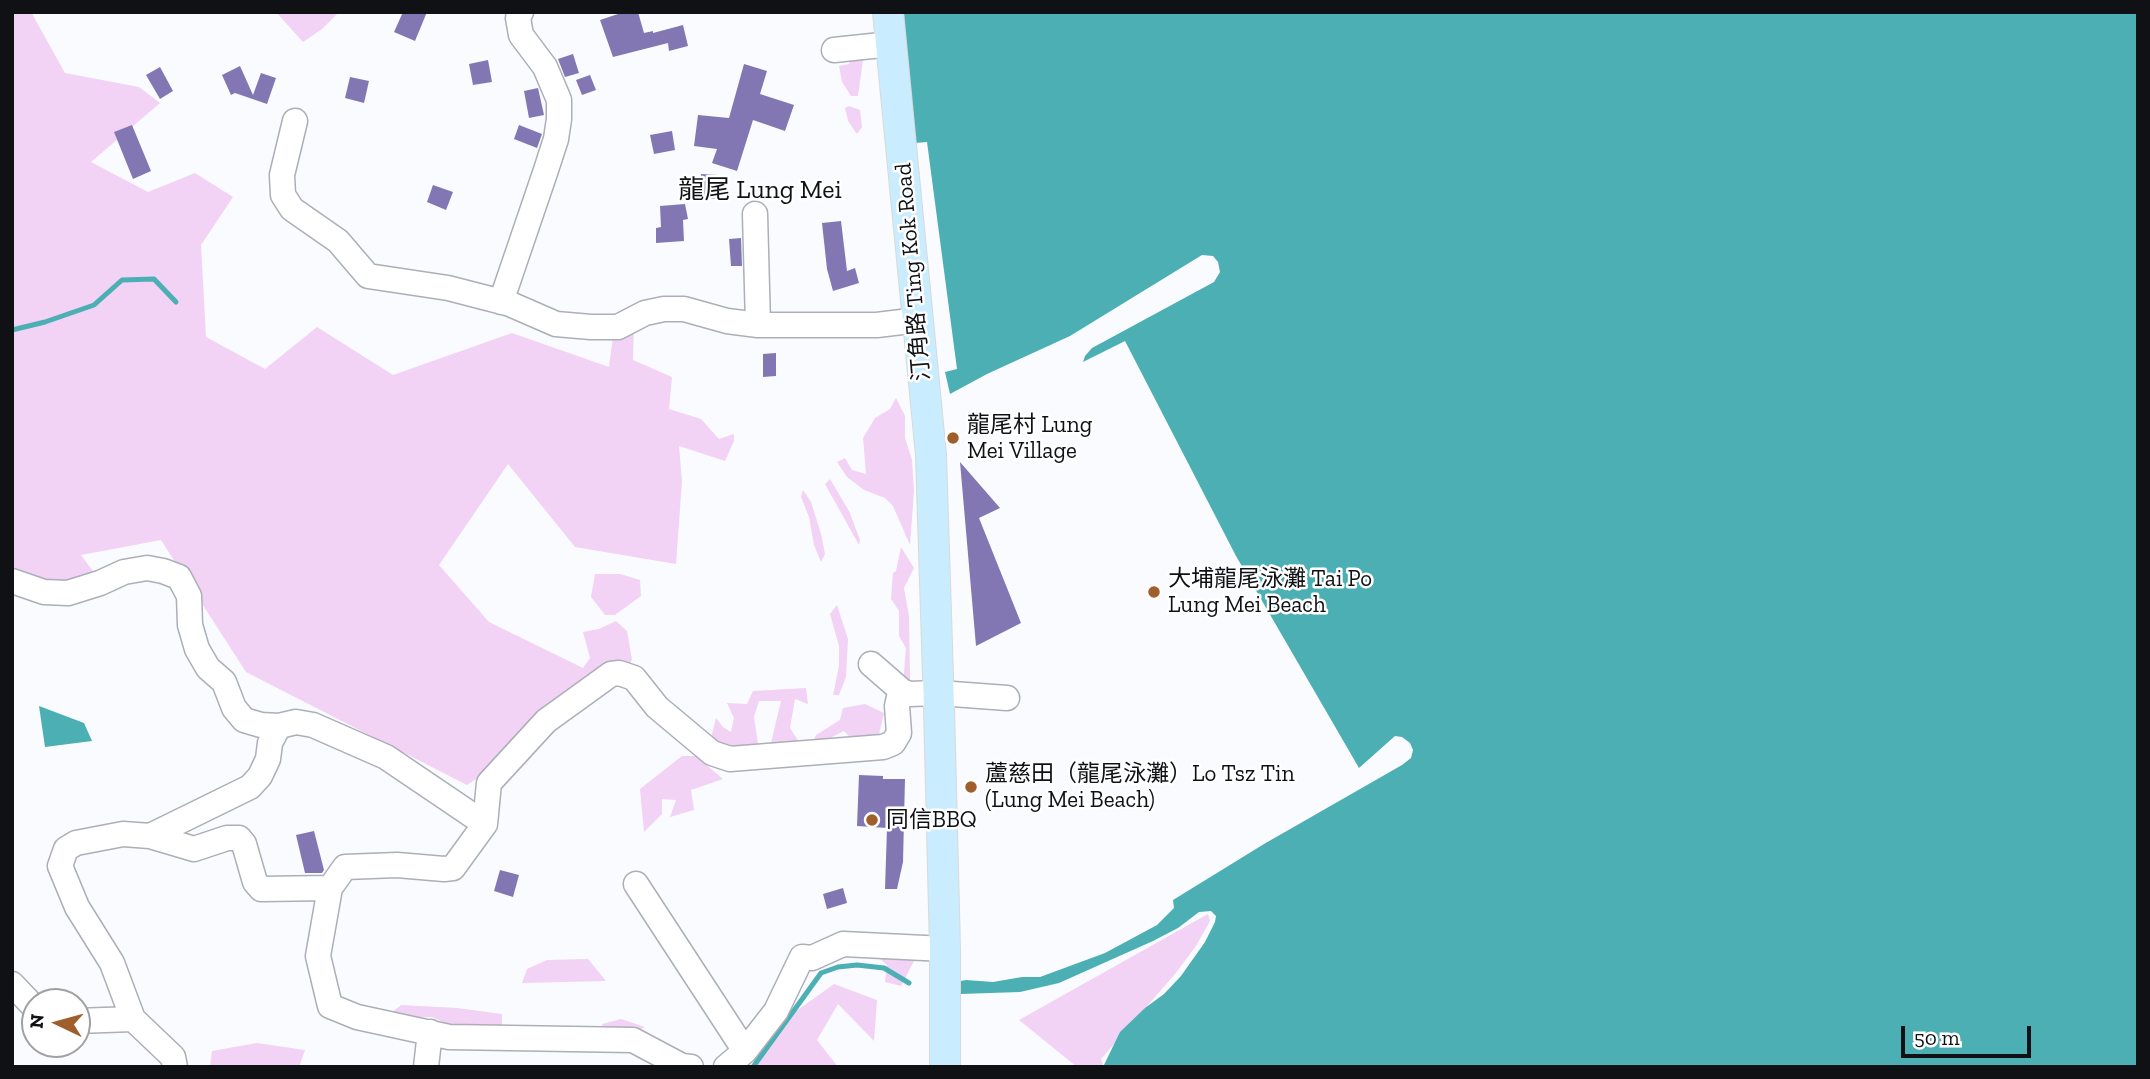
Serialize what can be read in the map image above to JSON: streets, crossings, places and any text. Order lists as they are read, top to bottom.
{
  "streets": {
    "main road": ["汀角路 Ting Kok Road"]
  },
  "districts": ["龍尾 Lung Mei"],
  "places": [
    "龍尾村 Lung Mei Village",
    "大埔龍尾泳灘 Tai Po Lung Mei Beach",
    "蘆慈田（龍尾泳灘）Lo Tsz Tin (Lung Mei Beach)",
    "同信BBQ"
  ],
  "scale_bar": "50 m",
  "north": "left"
}
